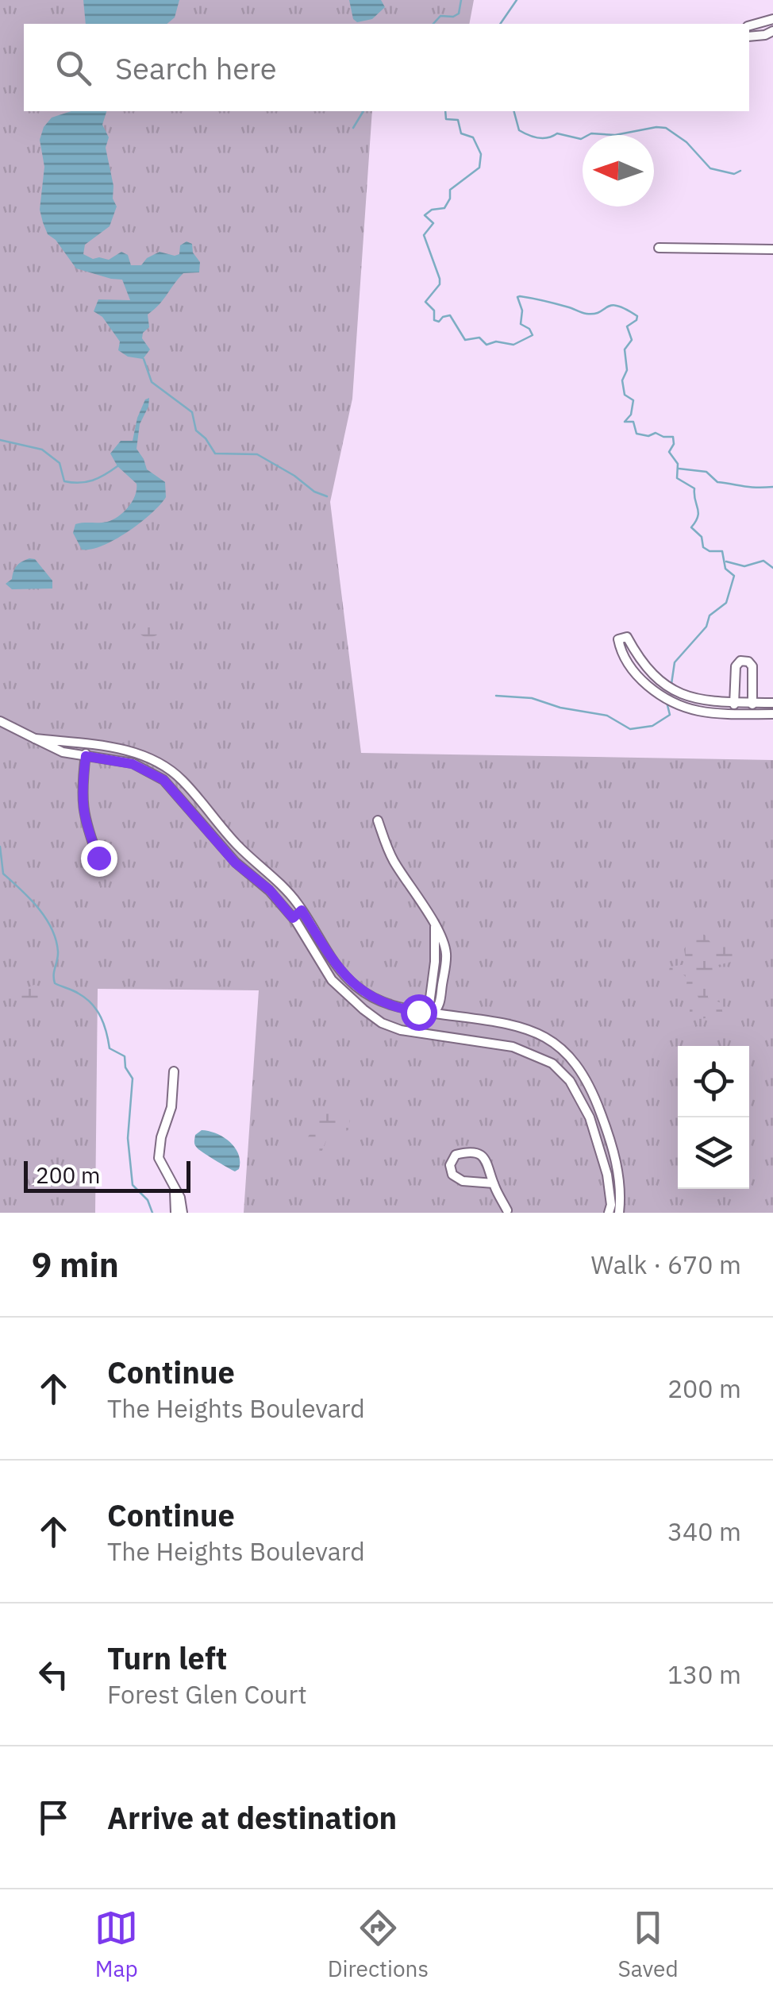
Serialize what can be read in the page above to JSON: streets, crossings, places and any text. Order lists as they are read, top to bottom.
{
  "scale_bar": "200 m",
  "north": "left",
  "page": {
    "search": "Search here",
    "scale": "200 m",
    "heading": ["9 min", "Walk · 670 m"],
    "list": [
      ["Continue", "The Heights Boulevard", "200 m"],
      ["Continue", "The Heights Boulevard", "340 m"],
      ["Turn left", "Forest Glen Court", "130 m"],
      "Arrive at destination"
    ],
    "nav": ["Map", "Directions", "Saved"]
  }
}
